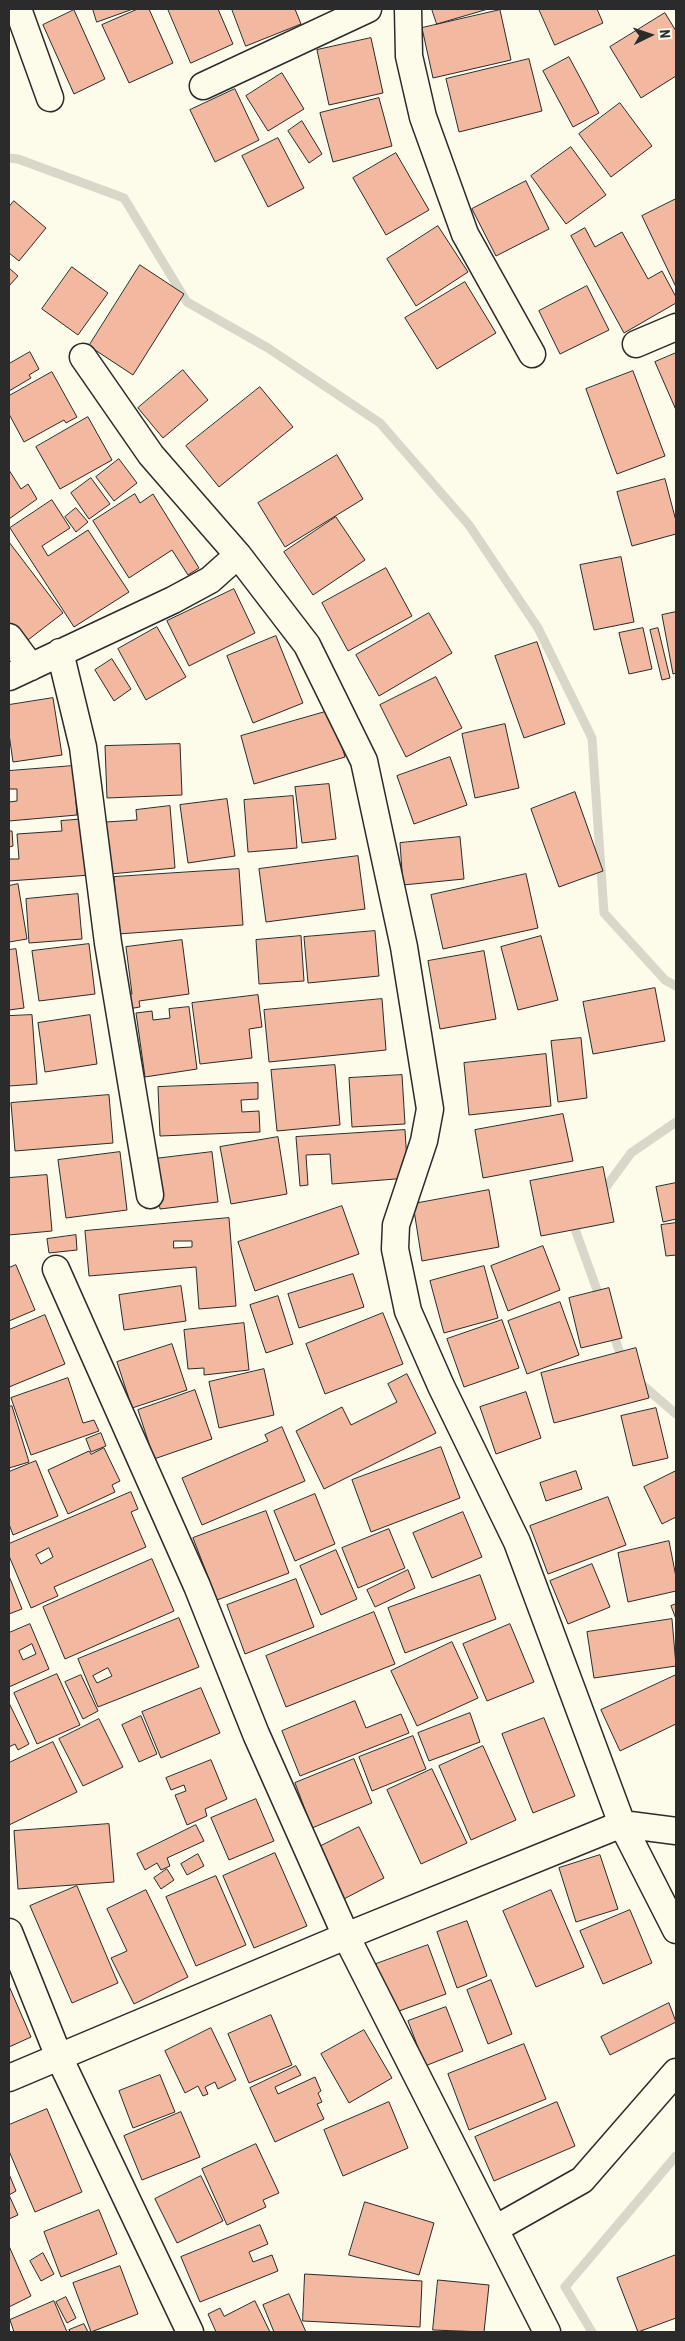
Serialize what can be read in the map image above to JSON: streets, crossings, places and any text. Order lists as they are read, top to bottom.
{
  "north": "right"
}
